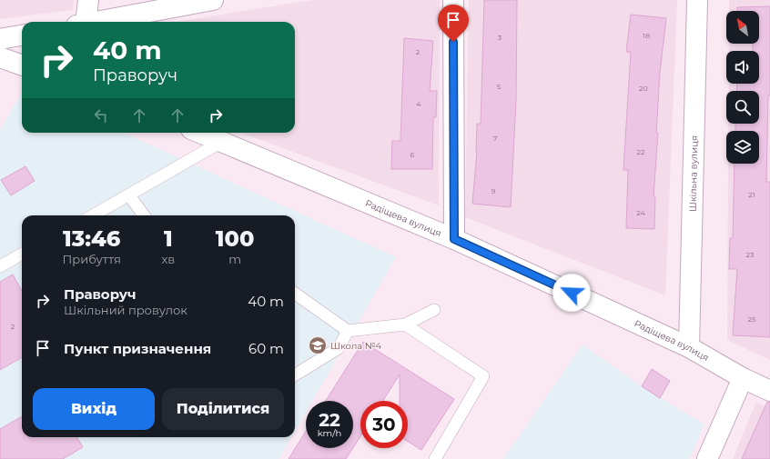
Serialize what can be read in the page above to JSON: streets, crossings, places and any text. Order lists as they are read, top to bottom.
{
  "streets": {
    "street": ["Шкільна вулиця", "Радіщева вулиця"]
  },
  "crossings": [
    ["Шкільна вулиця", "Радіщева вулиця"]
  ],
  "places": {
    "school or university": ["Школа №4"]
  },
  "house_numbers": [
    "18",
    "3",
    "2",
    "5",
    "20",
    "4",
    "7",
    "22",
    "6",
    "9",
    "21",
    "24",
    "23",
    "25",
    "2"
  ],
  "north": "top left",
  "page": {
    "turn": ["40 m", "Праворуч"],
    "eta": [
      "13:46",
      "Прибуття",
      "1",
      "хв",
      "100",
      "m"
    ],
    "list": [
      {
        "name": "Праворуч",
        "note": "Шкільний провулок",
        "value": "40 m"
      },
      {
        "name": "Пункт призначення",
        "value": "60 m"
      }
    ],
    "buttons": ["Вихід", "Поділитися"],
    "speed": "22 km/h",
    "limit": "30"
  }
}
